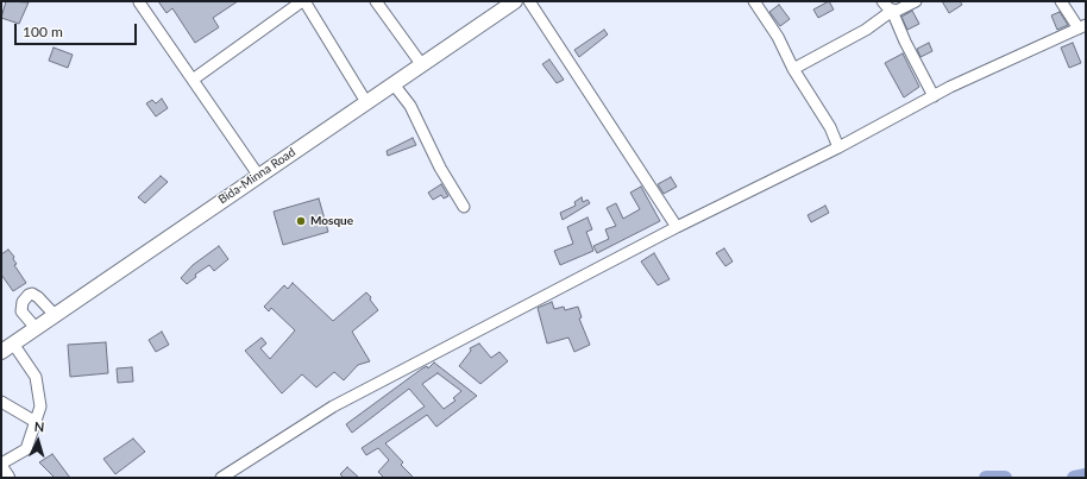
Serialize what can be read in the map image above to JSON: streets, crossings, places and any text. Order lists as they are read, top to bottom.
{
  "streets": {
    "main road": ["Bida-Minna Road"]
  },
  "places": ["Mosque"],
  "scale_bar": "100 m",
  "north": "top"
}
